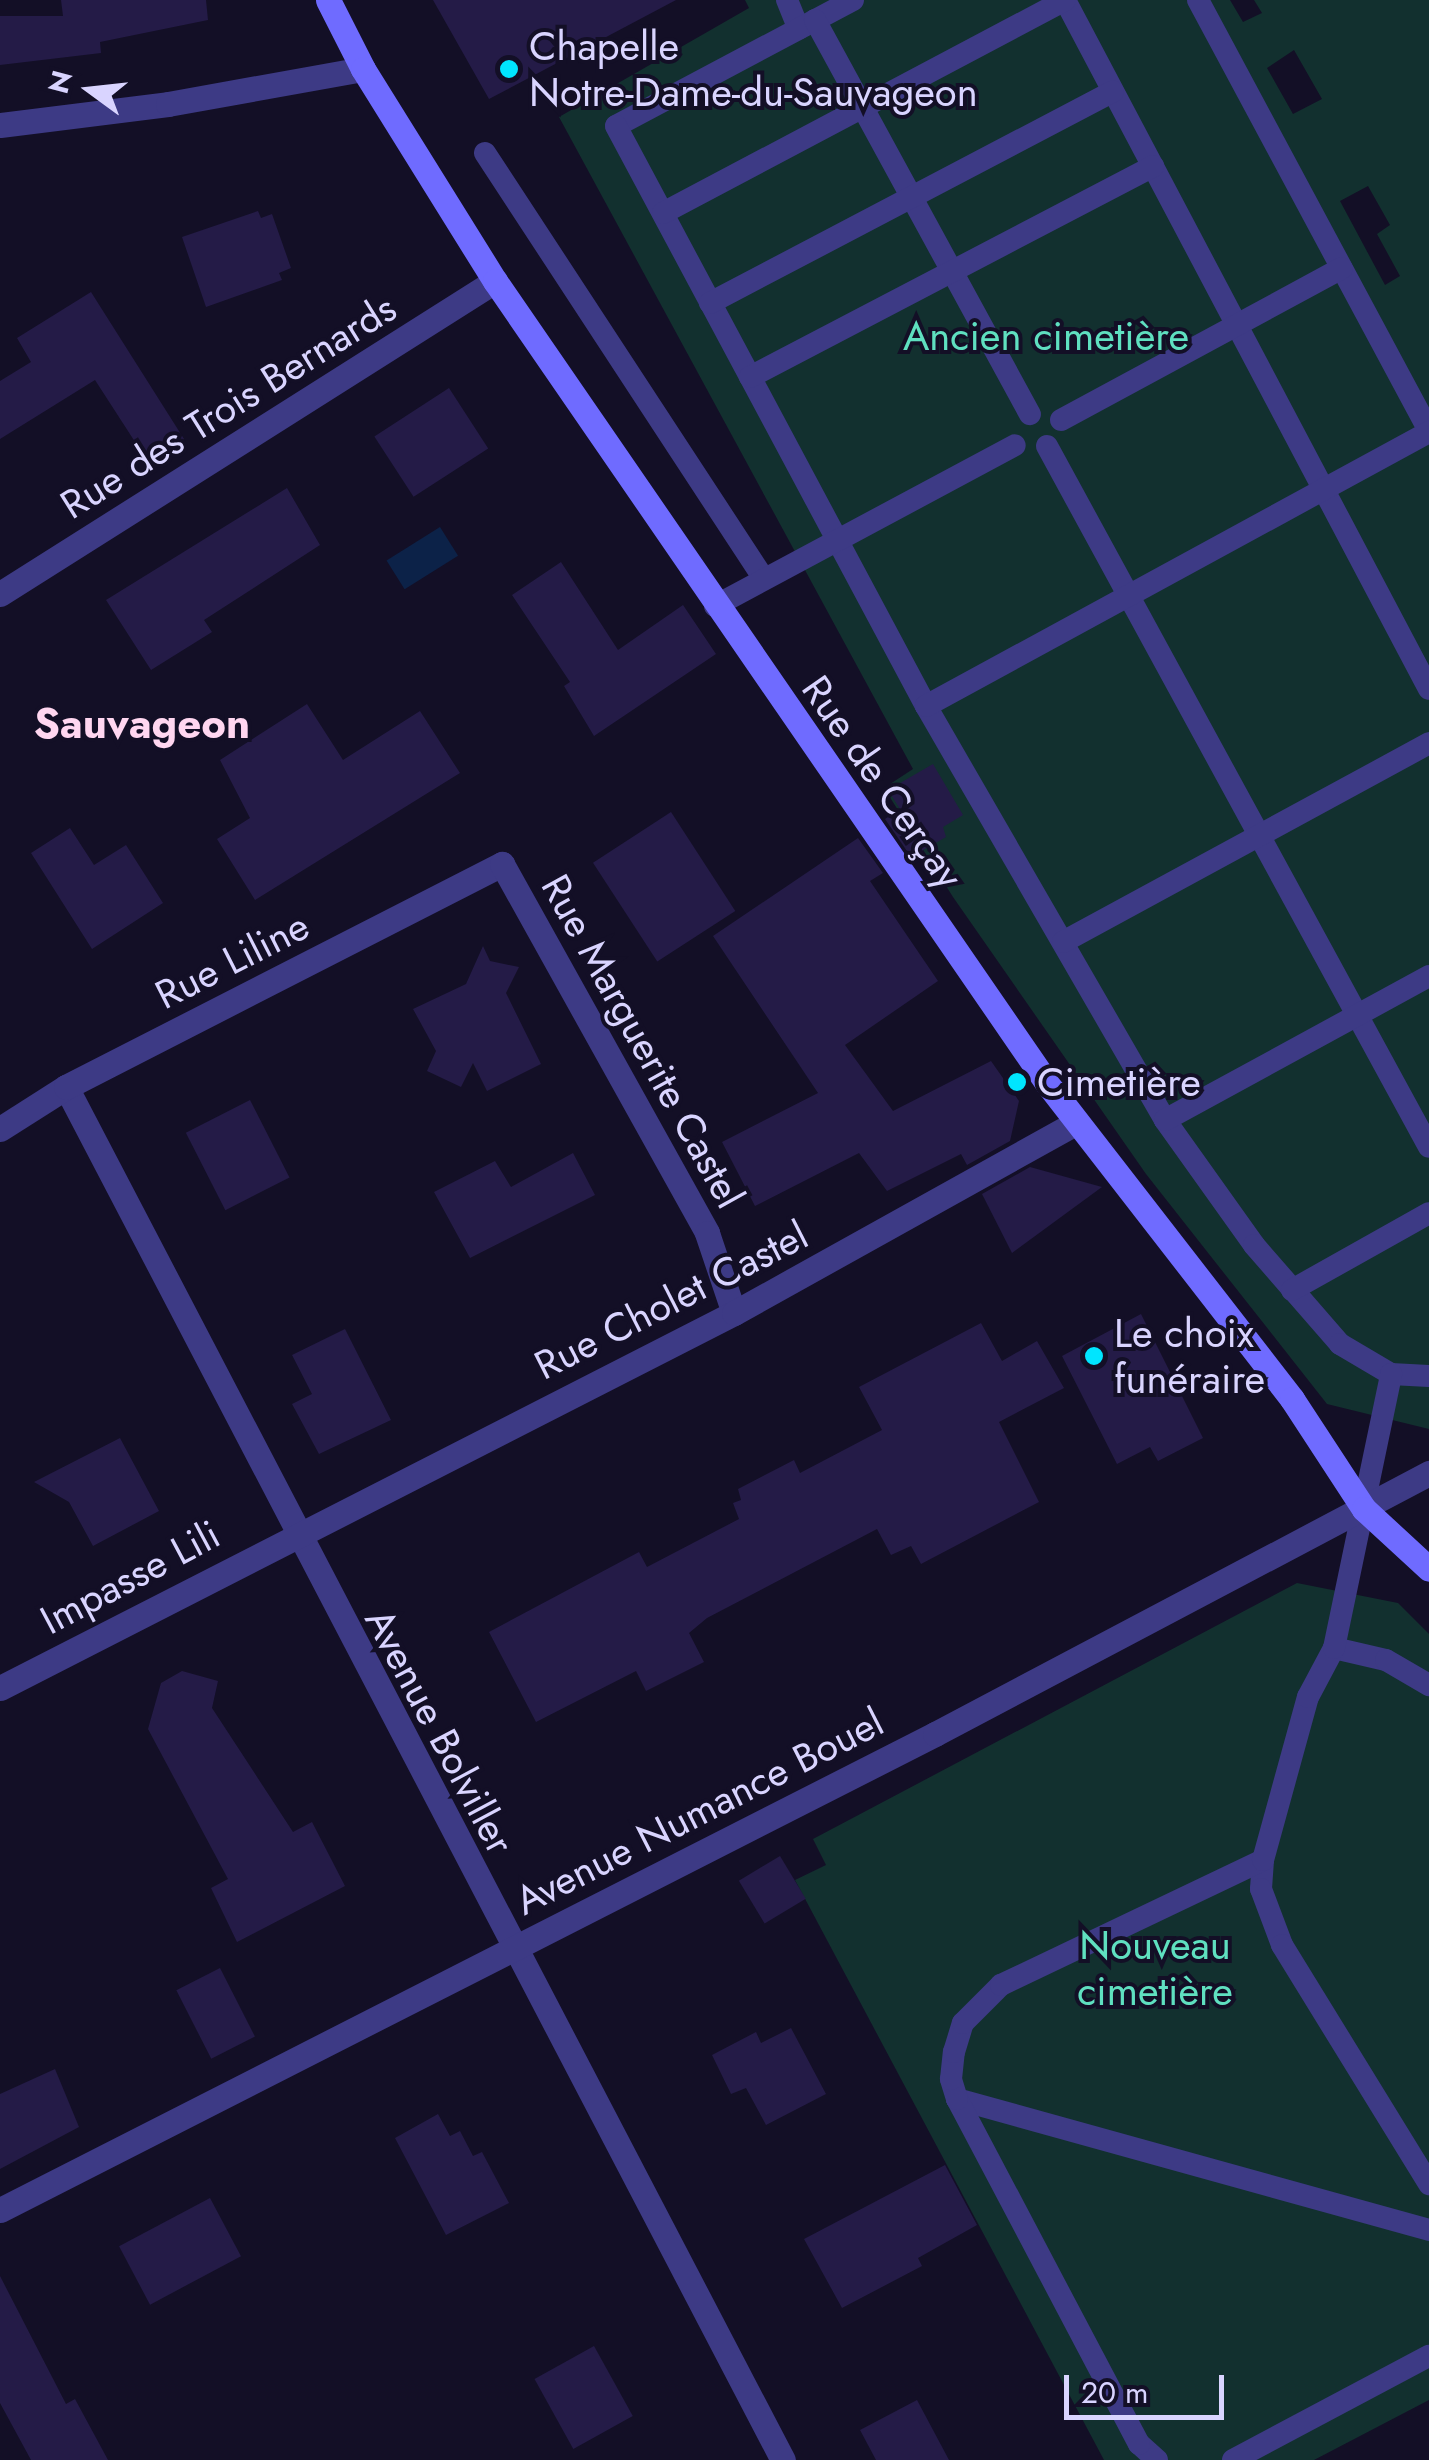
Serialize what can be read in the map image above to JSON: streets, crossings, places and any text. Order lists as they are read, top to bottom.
{
  "streets": {
    "street": [
      "Rue des Trois Bernards",
      "Rue de Cerçay",
      "Rue Liline",
      "Rue Marguerite Castel",
      "Rue Cholet Castel",
      "Impasse Lili",
      "Avenue Bolviller",
      "Avenue Numance Bouel"
    ]
  },
  "crossings": [
    ["Rue des Trois Bernards", "Rue de Cerçay"],
    ["Rue de Cerçay", "Rue Cholet Castel"],
    ["Rue de Cerçay", "Avenue Numance Bouel"],
    ["Rue Liline", "Rue Marguerite Castel"],
    ["Rue Liline", "Avenue Bolviller"],
    ["Rue Marguerite Castel", "Rue Cholet Castel"],
    ["Rue Cholet Castel", "Impasse Lili"],
    ["Rue Cholet Castel", "Avenue Bolviller"],
    ["Impasse Lili", "Avenue Bolviller"],
    ["Avenue Bolviller", "Avenue Numance Bouel"]
  ],
  "districts": ["Sauvageon"],
  "parks": ["Ancien cimetière", "Nouveau cimetière"],
  "places": ["Chapelle Notre-Dame-du-Sauvageon", "Cimetière", "Le choix funéraire"],
  "scale_bar": "20 m",
  "north": "left"
}
